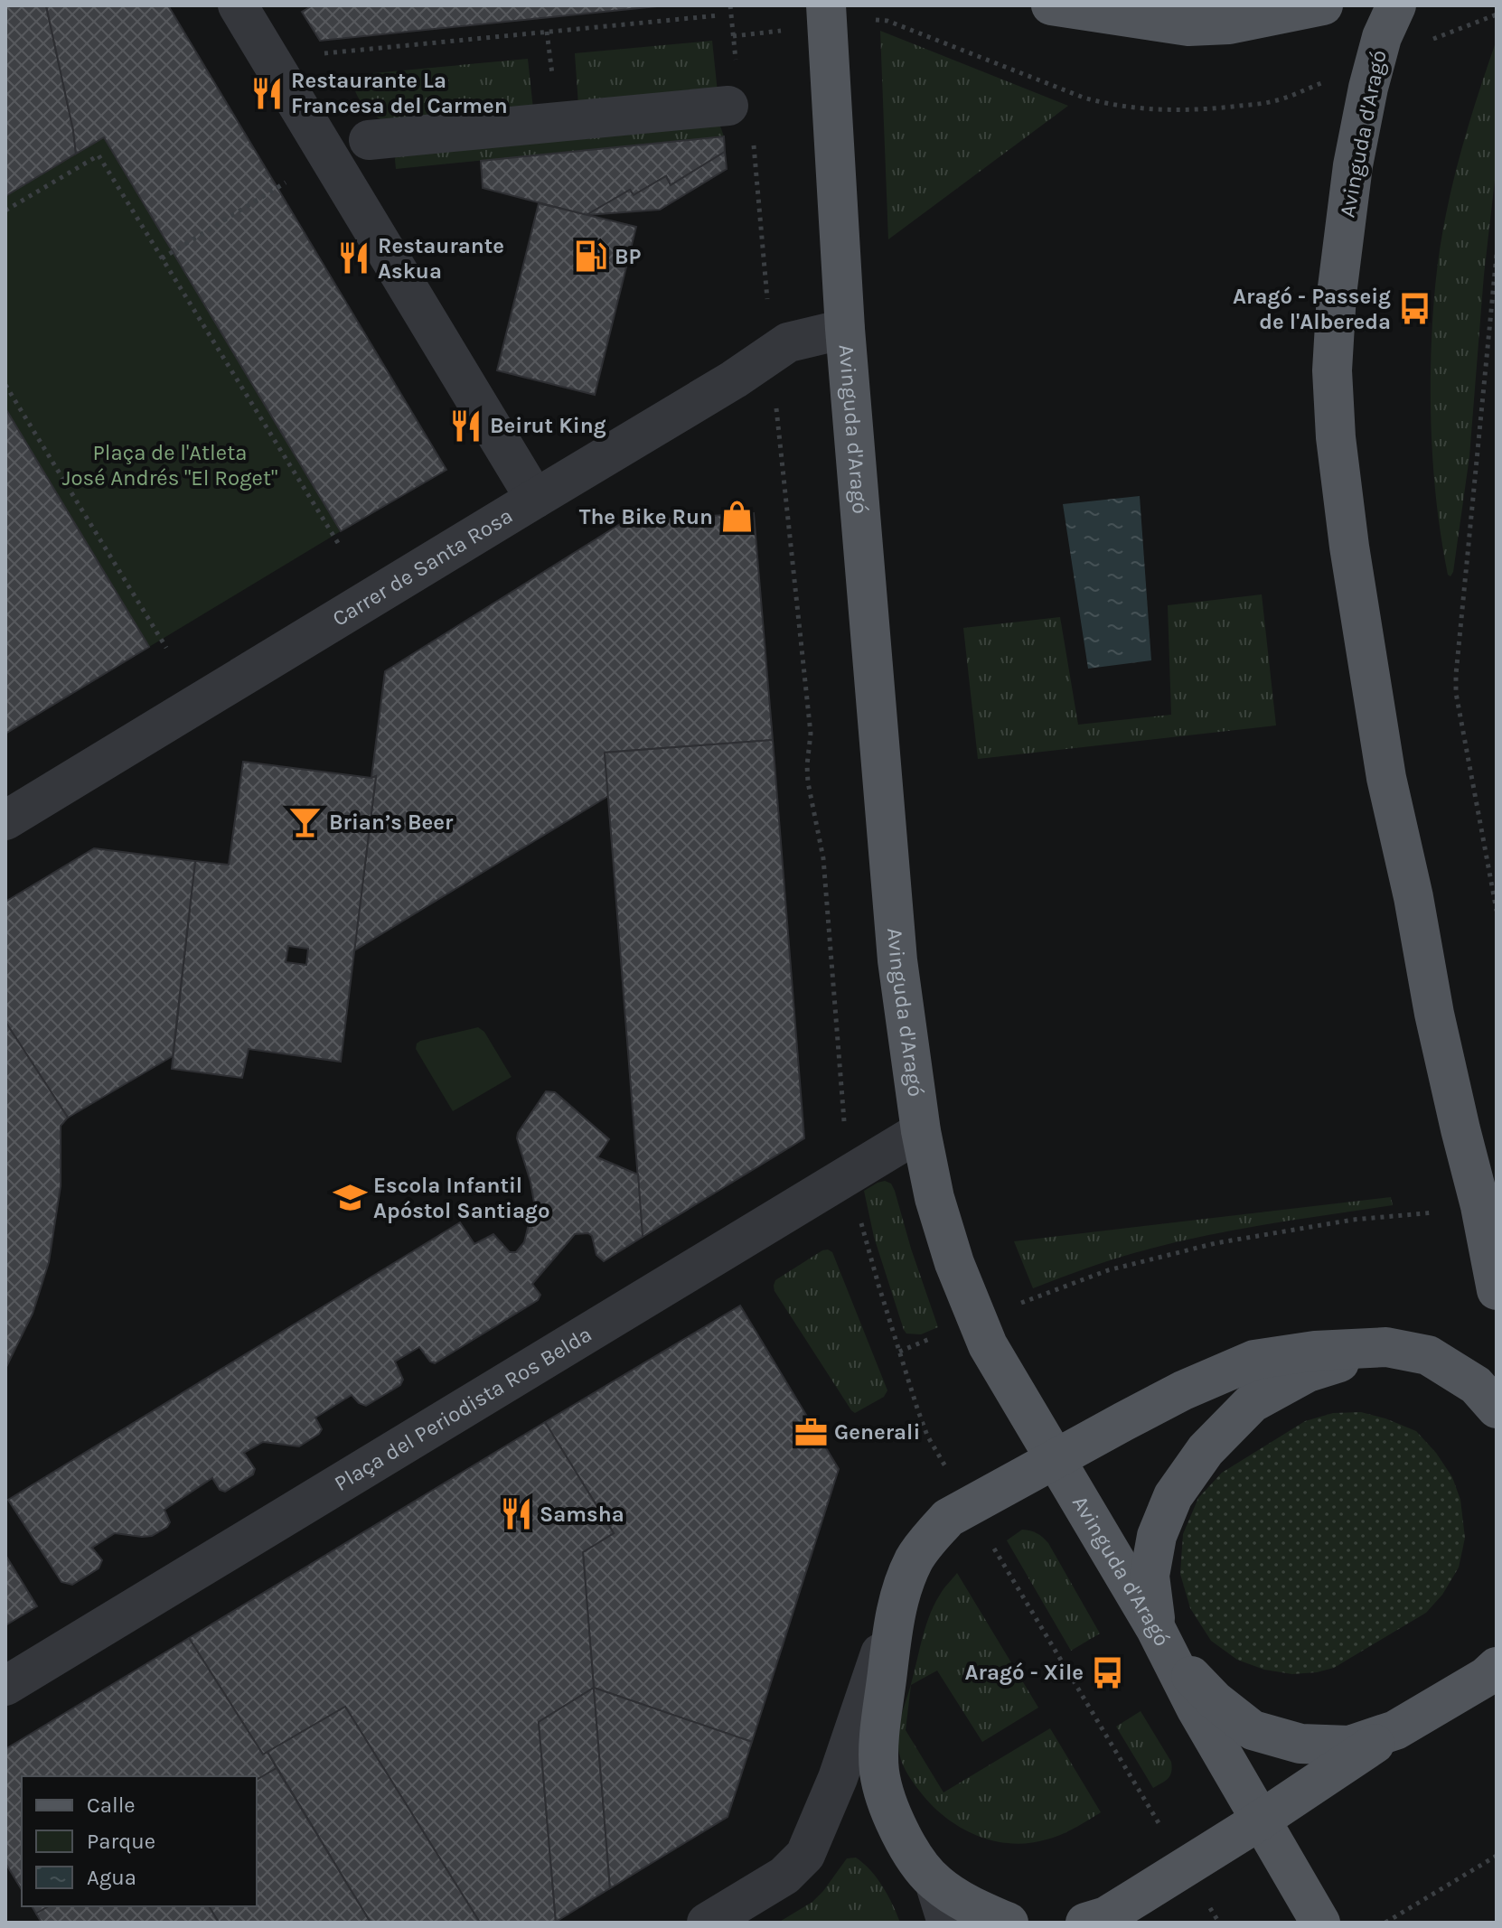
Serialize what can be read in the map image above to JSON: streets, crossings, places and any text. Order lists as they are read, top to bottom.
{
  "streets": {
    "main road": ["Avinguda d'Aragó"],
    "street": ["Carrer de Santa Rosa", "Plaça del Periodista Ros Belda"]
  },
  "crossings": [
    ["Avinguda d'Aragó", "Carrer de Santa Rosa"],
    ["Avinguda d'Aragó", "Plaça del Periodista Ros Belda"]
  ],
  "parks": ["Plaça de l'Atleta José Andrés \"El Roget\""],
  "places": {
    "restaurant": [
      "Restaurante La Francesa del Carmen",
      "Restaurante Askua",
      "Beirut King",
      "Samsha"
    ],
    "fuel station": ["BP"],
    "bus stop": ["Aragó - Passeig de l'Albereda", "Aragó - Xile"],
    "shop": ["The Bike Run"],
    "bar": ["Brian’s Beer"],
    "school or university": ["Escola Infantil Apóstol Santiago"],
    "office": ["Generali"]
  },
  "legend": ["Calle", "Parque", "Agua"]
}
